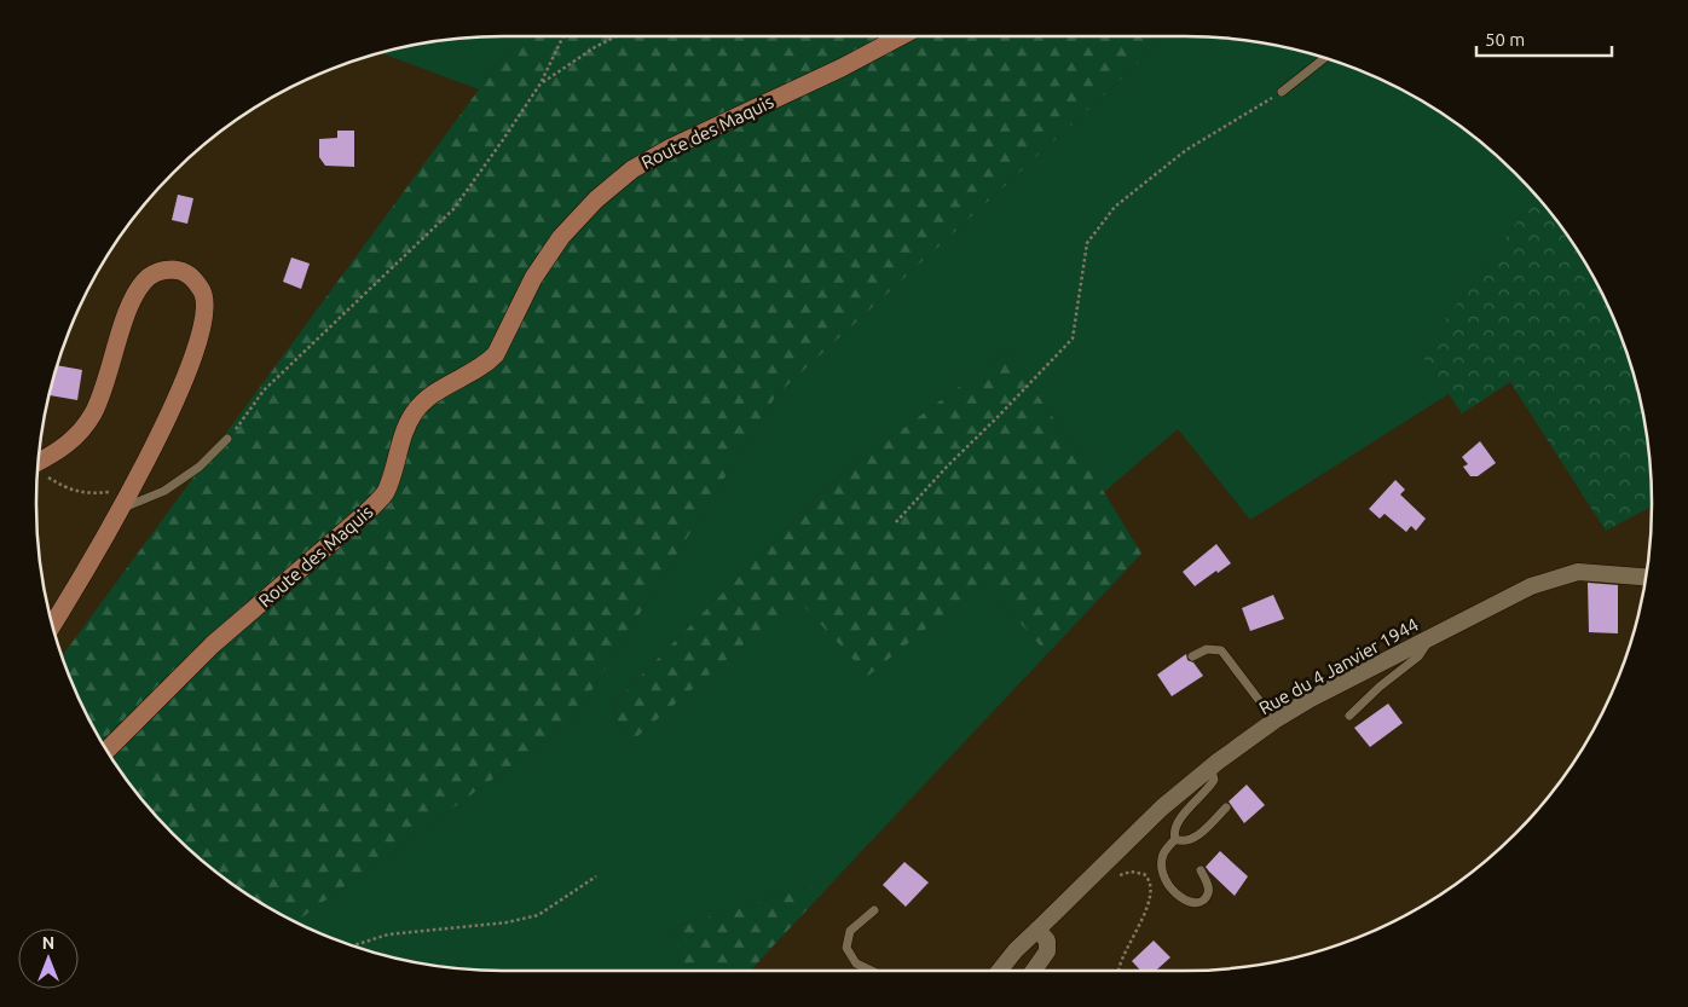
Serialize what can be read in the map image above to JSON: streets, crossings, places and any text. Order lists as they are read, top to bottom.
{
  "streets": {
    "street": ["Route des Maquis", "Rue du 4 Janvier 1944"]
  },
  "scale_bar": "50 m",
  "north": "top"
}
